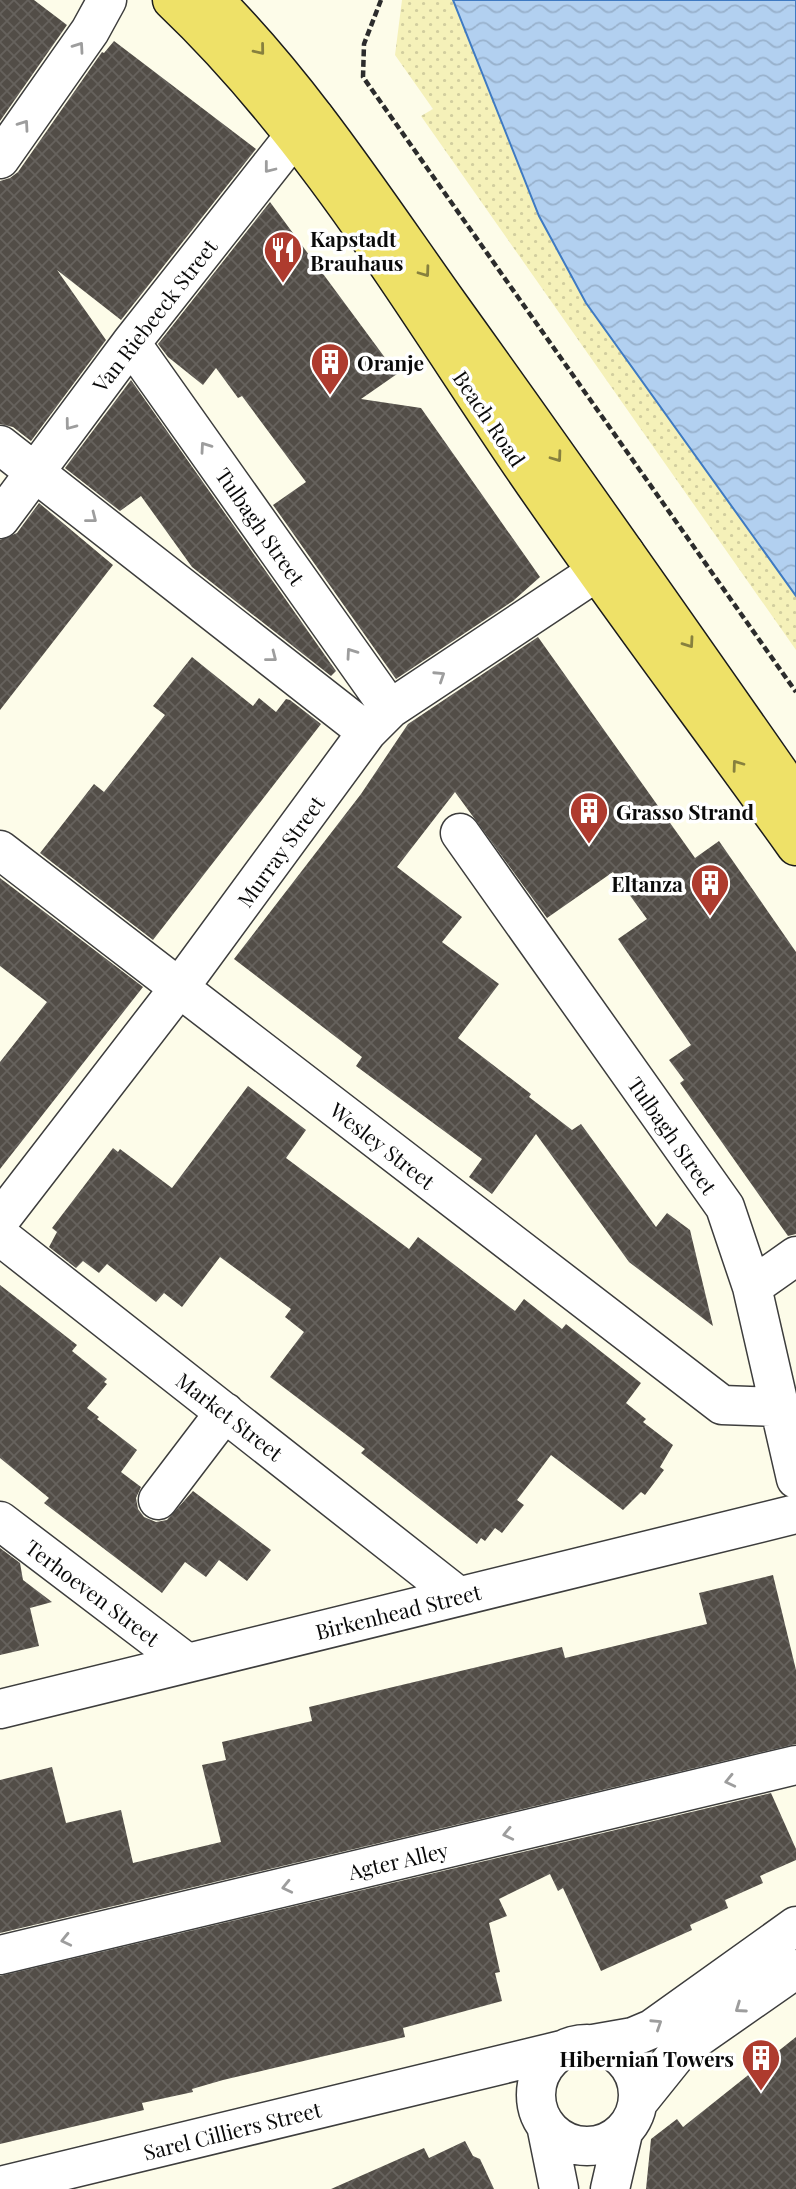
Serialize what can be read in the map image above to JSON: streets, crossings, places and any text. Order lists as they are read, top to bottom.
{
  "streets": {
    "main road": ["Beach Road"],
    "street": [
      "Van Riebeeck Street",
      "Tulbagh Street",
      "Murray Street",
      "Wesley Street",
      "Market Street",
      "Terhoeven Street",
      "Birkenhead Street",
      "Agter Alley",
      "Sarel Cilliers Street"
    ]
  },
  "crossings": [
    ["Van Riebeeck Street", "Beach Road"],
    ["Van Riebeeck Street", "Tulbagh Street"],
    ["Beach Road", "Murray Street"],
    ["Tulbagh Street", "Murray Street"],
    ["Tulbagh Street", "Wesley Street"],
    ["Murray Street", "Wesley Street"],
    ["Market Street", "Birkenhead Street"],
    ["Terhoeven Street", "Birkenhead Street"]
  ],
  "one_way": ["Agter Alley"],
  "places": {
    "restaurant": ["Kapstadt Brauhaus"],
    "building": [
      "Oranje",
      "Grasso Strand",
      "Eltanza",
      "Hibernian Towers"
    ]
  }
}
